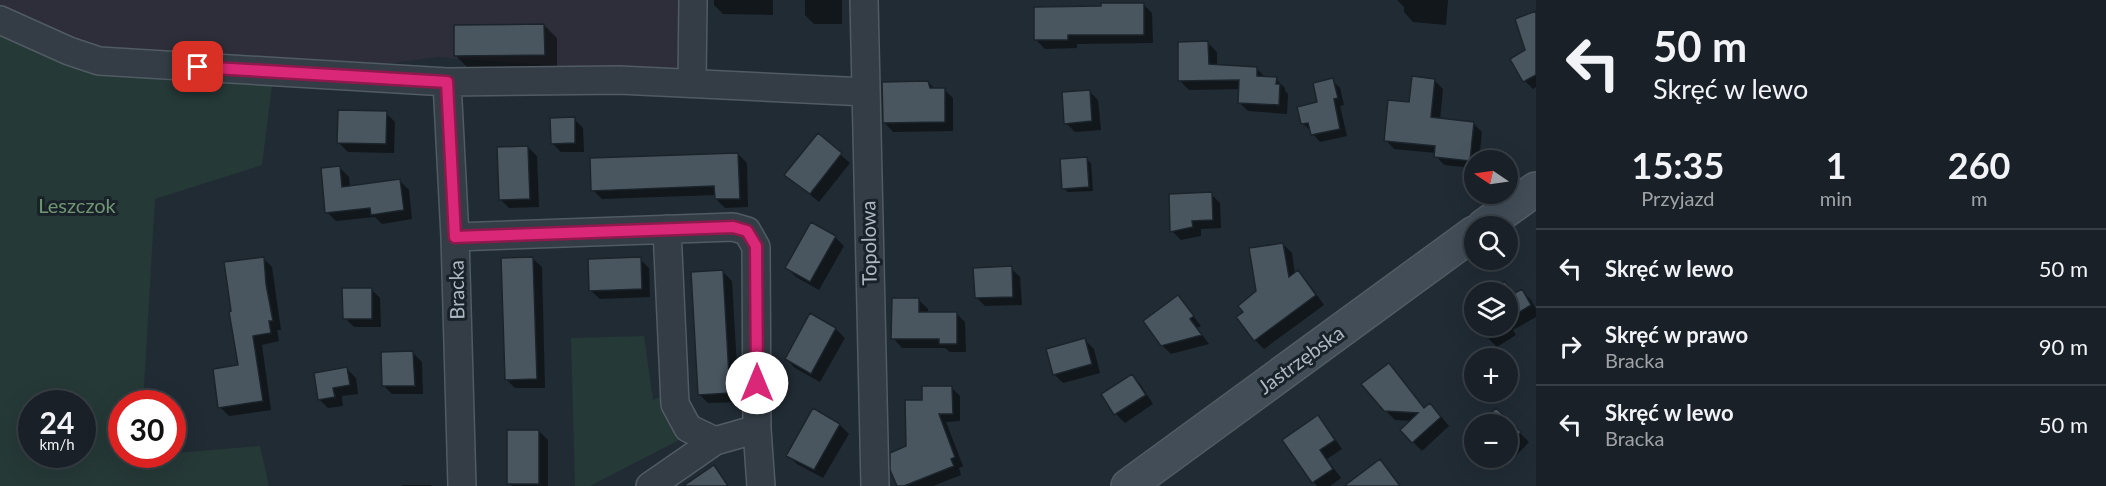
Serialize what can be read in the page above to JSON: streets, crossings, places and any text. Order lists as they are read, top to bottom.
{
  "streets": {
    "main road": ["Jastrzębska"],
    "street": ["Topolowa", "Bracka"]
  },
  "parks": ["Leszczok"],
  "north": "left",
  "page": {
    "turn": ["50 m", "Skręć w lewo"],
    "eta": [
      "15:35",
      "Przyjazd",
      "1",
      "min",
      "260",
      "m"
    ],
    "map_buttons": ["+", "−"],
    "list": [
      {
        "name": "Skręć w lewo",
        "value": "50 m"
      },
      {
        "name": "Skręć w prawo",
        "note": "Bracka",
        "value": "90 m"
      },
      {
        "name": "Skręć w lewo",
        "note": "Bracka",
        "value": "50 m"
      }
    ],
    "speed": "24 km/h",
    "limit": "30"
  }
}
